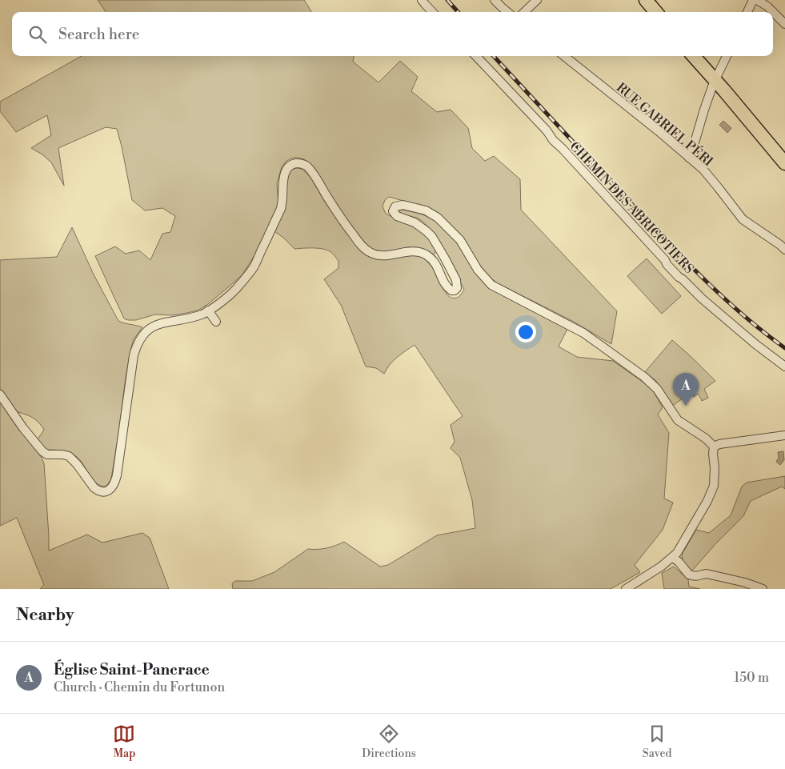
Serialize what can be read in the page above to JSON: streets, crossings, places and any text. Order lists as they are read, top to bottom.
{
  "streets": {
    "street": ["RUE GABRIEL PÉRI", "CHEMIN DES ABRICOTIERS"]
  },
  "page": {
    "search": "Search here",
    "pins": "A",
    "heading": "Nearby",
    "list": [
      {
        "mark": "A",
        "name": "Église Saint-Pancrace",
        "note": "Church · Chemin du Fortunon",
        "value": "150 m"
      }
    ],
    "nav": ["Map", "Directions", "Saved"]
  }
}
